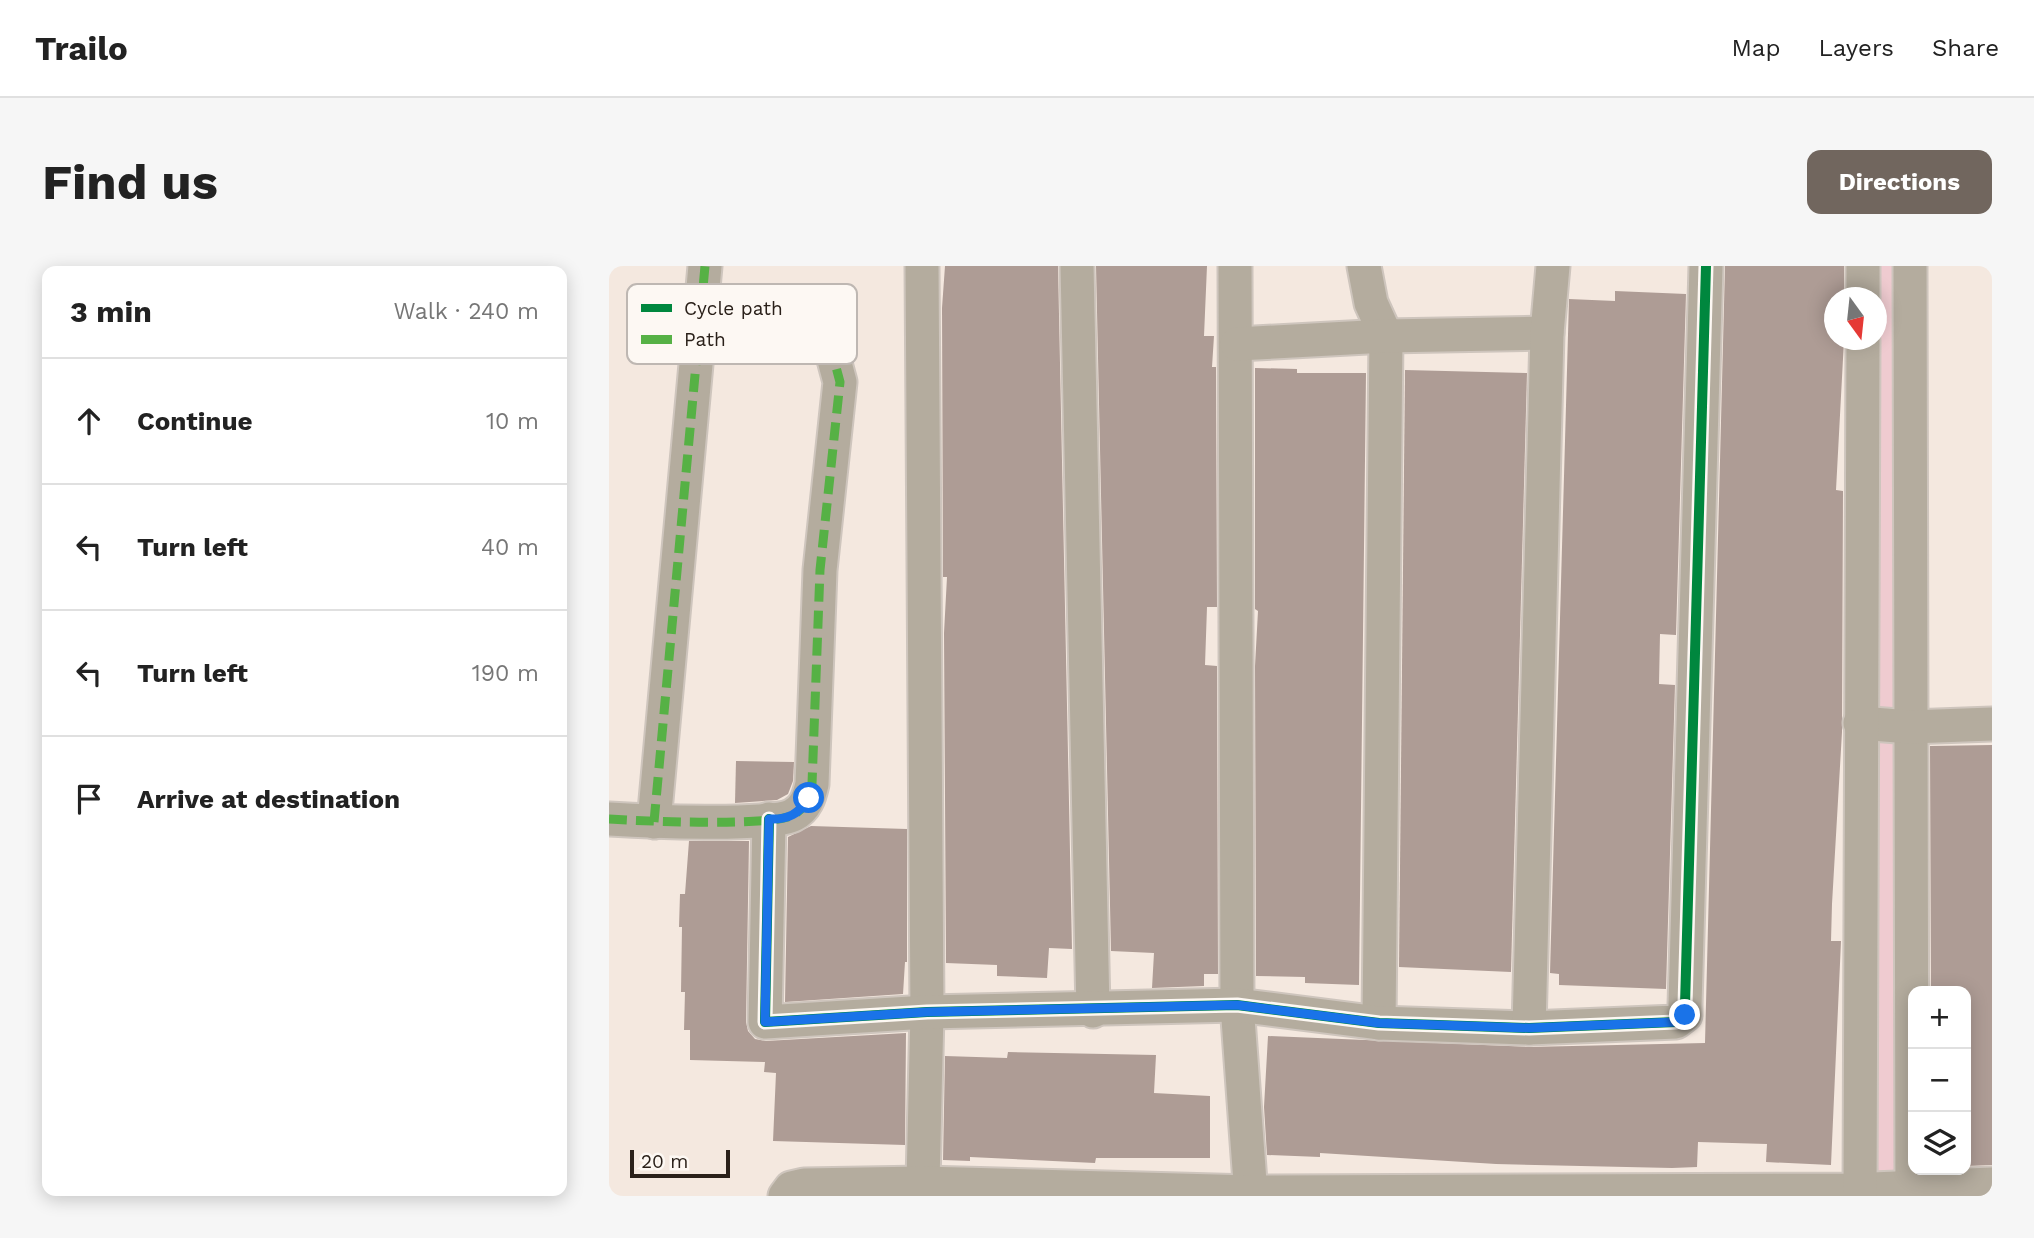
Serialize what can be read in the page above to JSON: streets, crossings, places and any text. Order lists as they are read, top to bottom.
{
  "legend": ["Cycle path", "Path"],
  "scale_bar": "20 m",
  "north": "bottom",
  "page": {
    "header": "Trailo",
    "nav": ["Map", "Layers", "Share"],
    "buttons": "Directions",
    "title": "Find us",
    "heading": ["3 min", "Walk · 240 m"],
    "list": [
      ["Continue", "10 m"],
      ["Turn left", "40 m"],
      ["Turn left", "190 m"],
      "Arrive at destination"
    ],
    "map_buttons": ["+", "−"],
    "scale": "20 m"
  }
}
